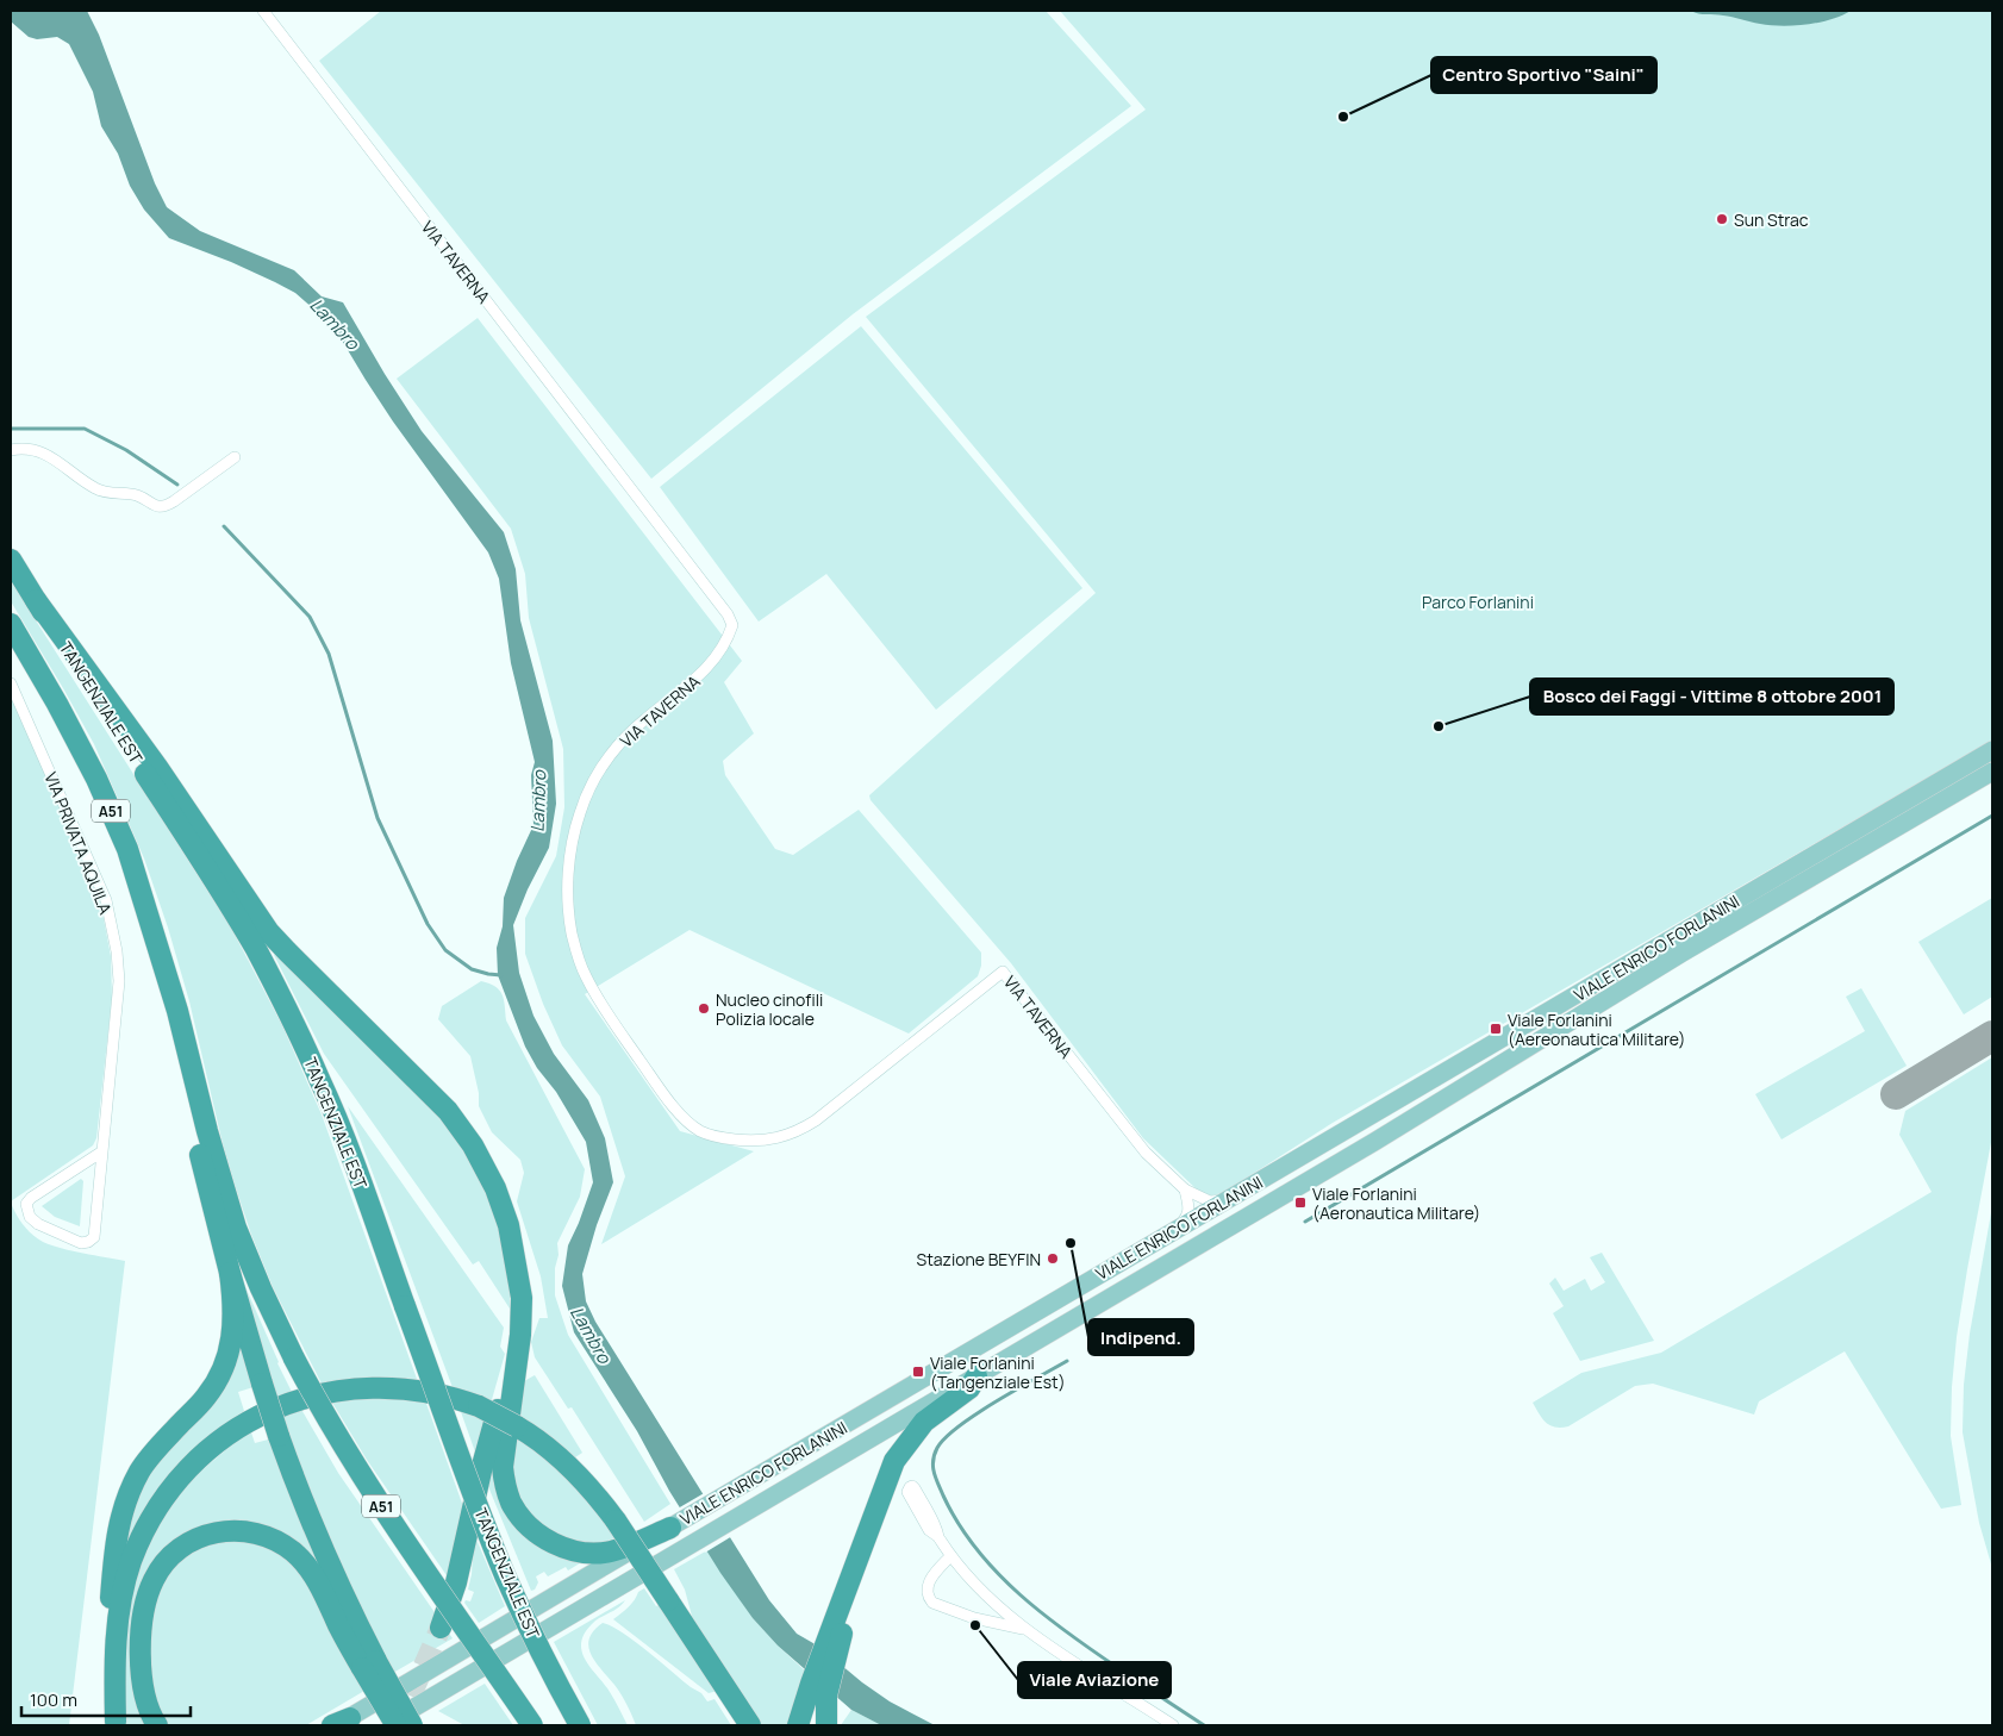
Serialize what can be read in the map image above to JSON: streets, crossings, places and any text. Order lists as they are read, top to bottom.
{
  "streets": {
    "highway": ["TANGENZIALE EST", "A51"],
    "main road": ["VIALE ENRICO FORLANINI"],
    "street": ["VIA TAVERNA", "VIA PRIVATA AQUILA"]
  },
  "crossings": [
    ["VIA TAVERNA", "VIALE ENRICO FORLANINI"]
  ],
  "water": ["Lambro"],
  "parks": ["Parco Forlanini"],
  "places": {
    "other": [
      "Centro Sportivo \"Saini\"",
      "Sun Strac",
      "Bosco dei Faggi - Vittime 8 ottobre 2001",
      "Nucleo cinofili Polizia locale",
      "Indipend.",
      "Stazione BEYFIN",
      "Viale Aviazione"
    ],
    "transit": ["Viale Forlanini (Aereonautica Militare)", "Viale Forlanini (Aeronautica Militare)", "Viale Forlanini (Tangenziale Est)"]
  },
  "scale_bar": "100 m"
}
